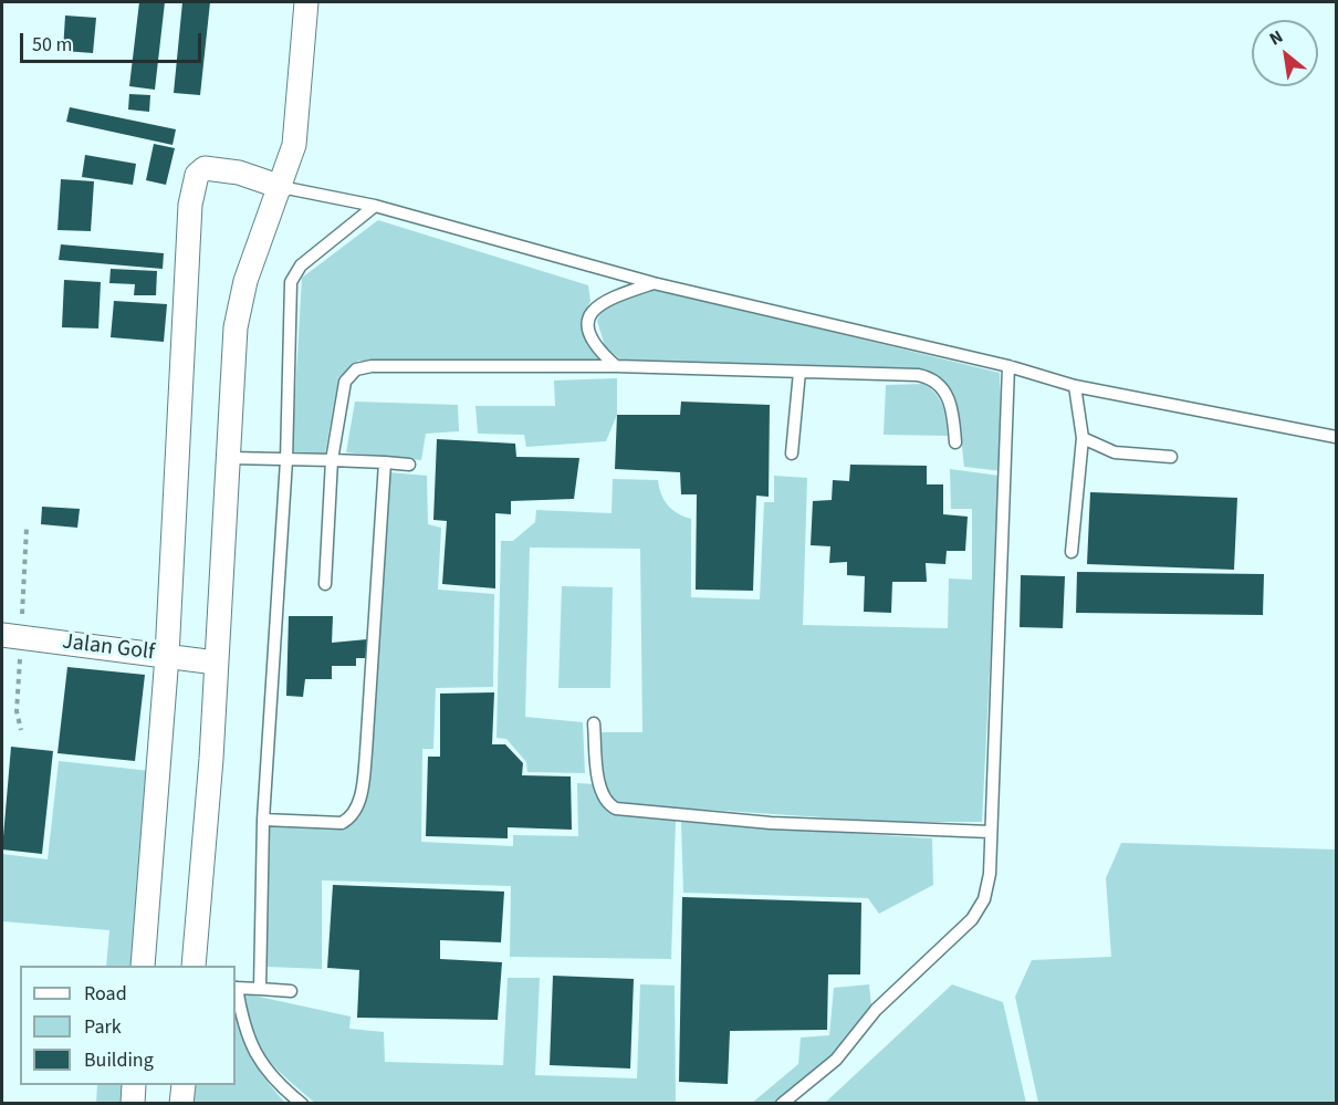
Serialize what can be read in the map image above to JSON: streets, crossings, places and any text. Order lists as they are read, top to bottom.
{
  "streets": {
    "street": ["Jalan Golf"]
  },
  "legend": ["Road", "Park", "Building"],
  "scale_bar": "50 m",
  "north": "top left"
}
